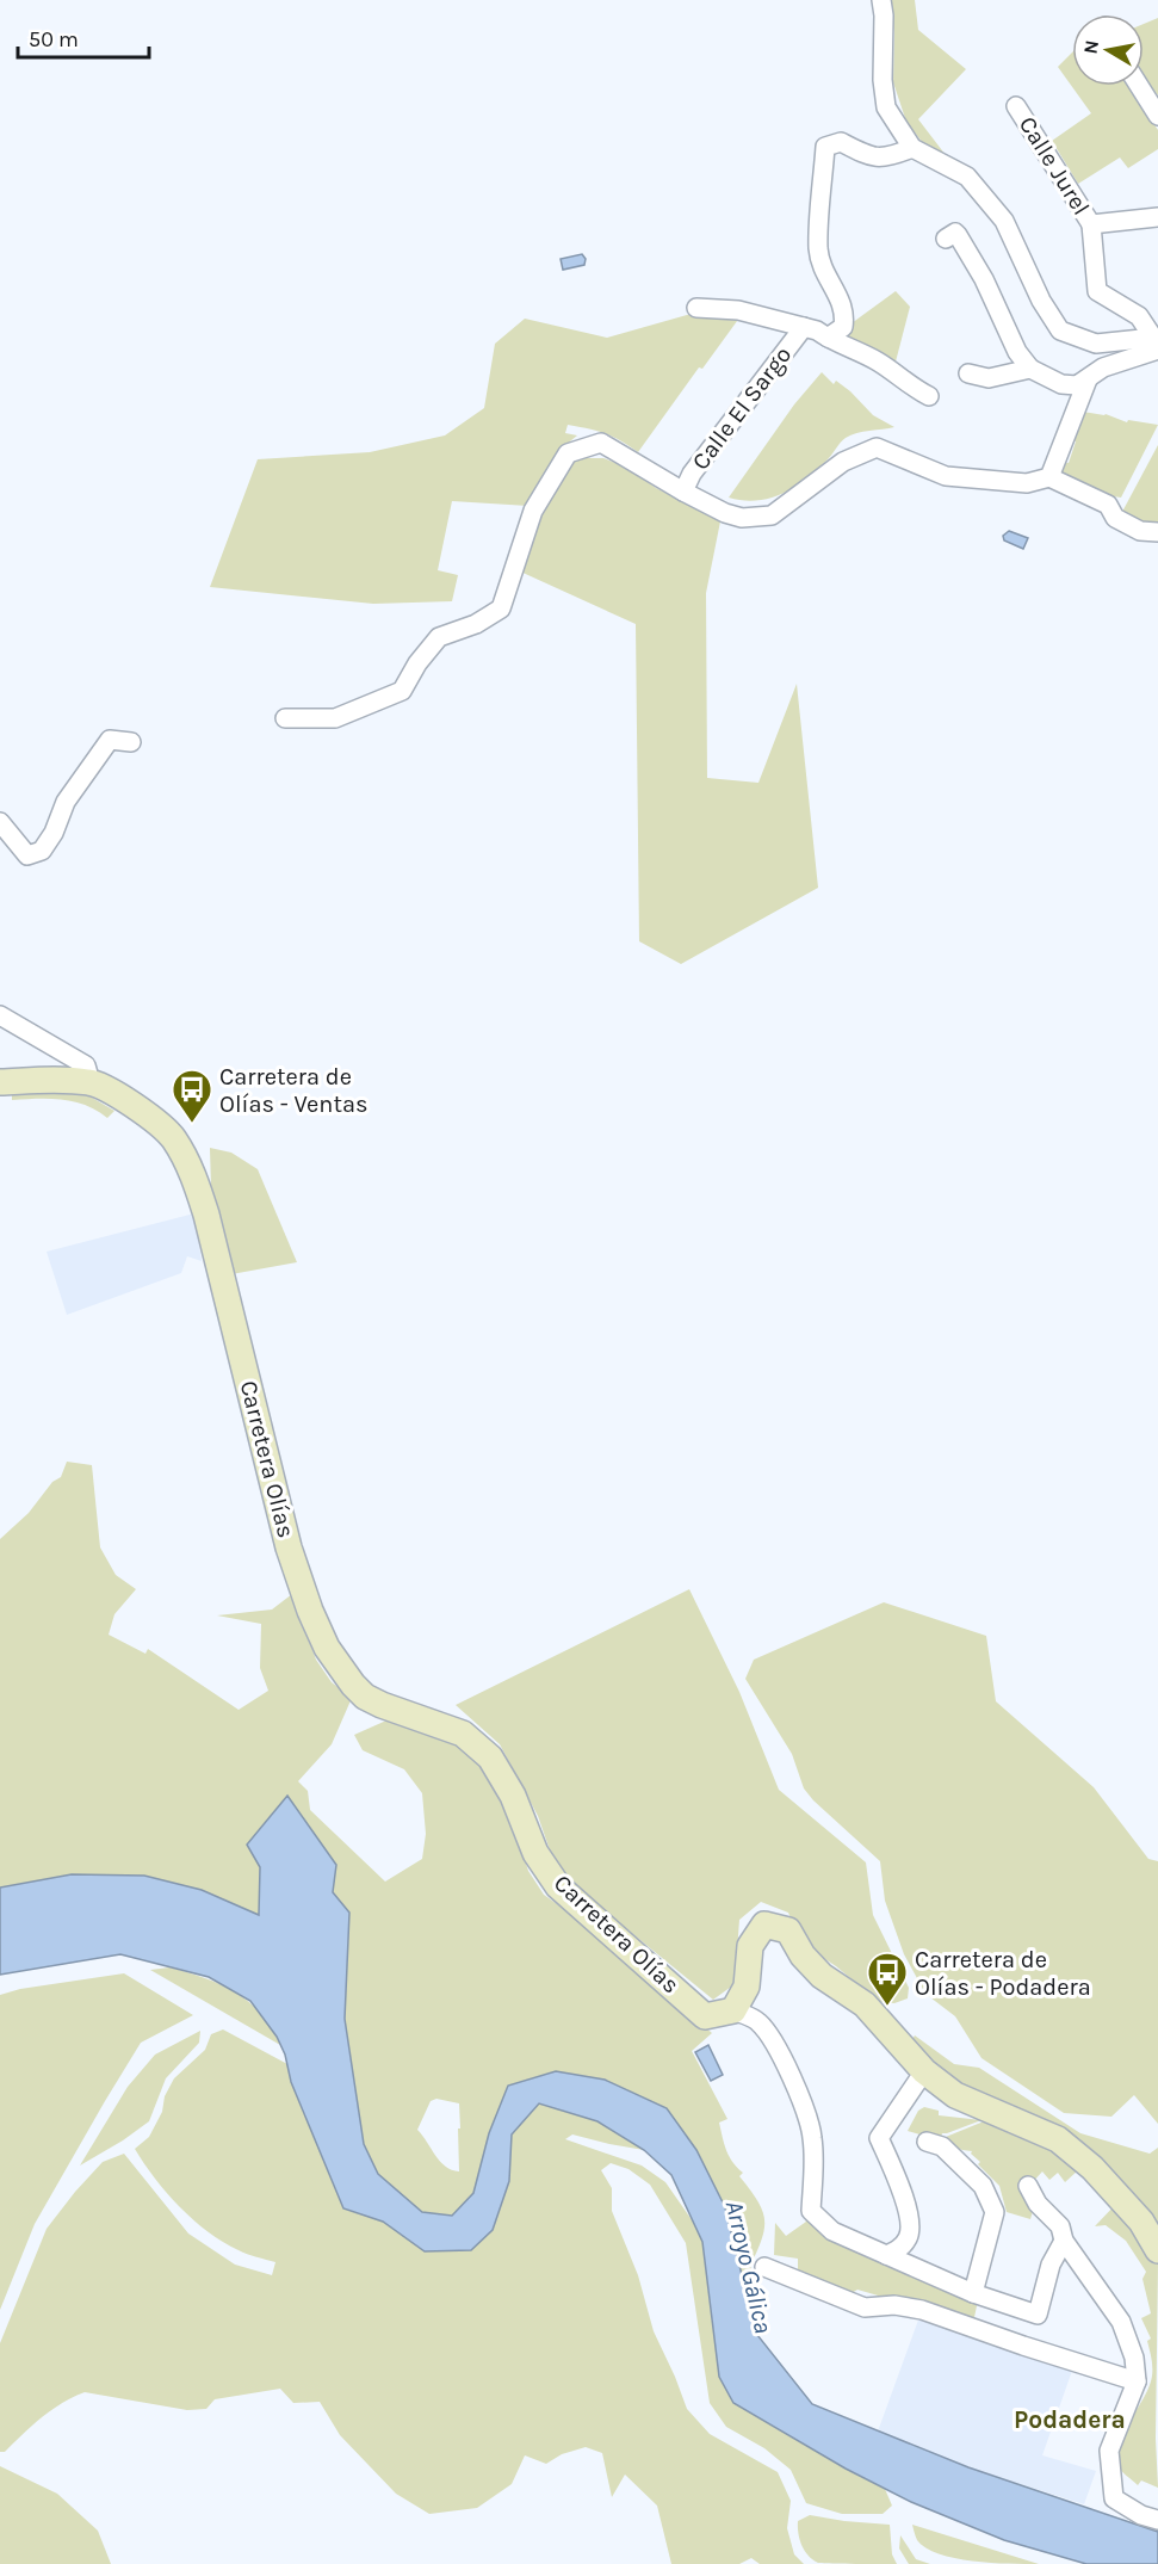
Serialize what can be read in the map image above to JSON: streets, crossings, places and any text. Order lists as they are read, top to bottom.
{
  "streets": {
    "main road": ["Carretera Olías"],
    "street": ["Calle Jurel", "Calle El Sargo"]
  },
  "districts": ["Podadera"],
  "water": ["Arroyo Gálica"],
  "places": {
    "bus stop": ["Carretera de Olías - Ventas", "Carretera de Olías - Podadera"]
  },
  "scale_bar": "50 m",
  "north": "left"
}
